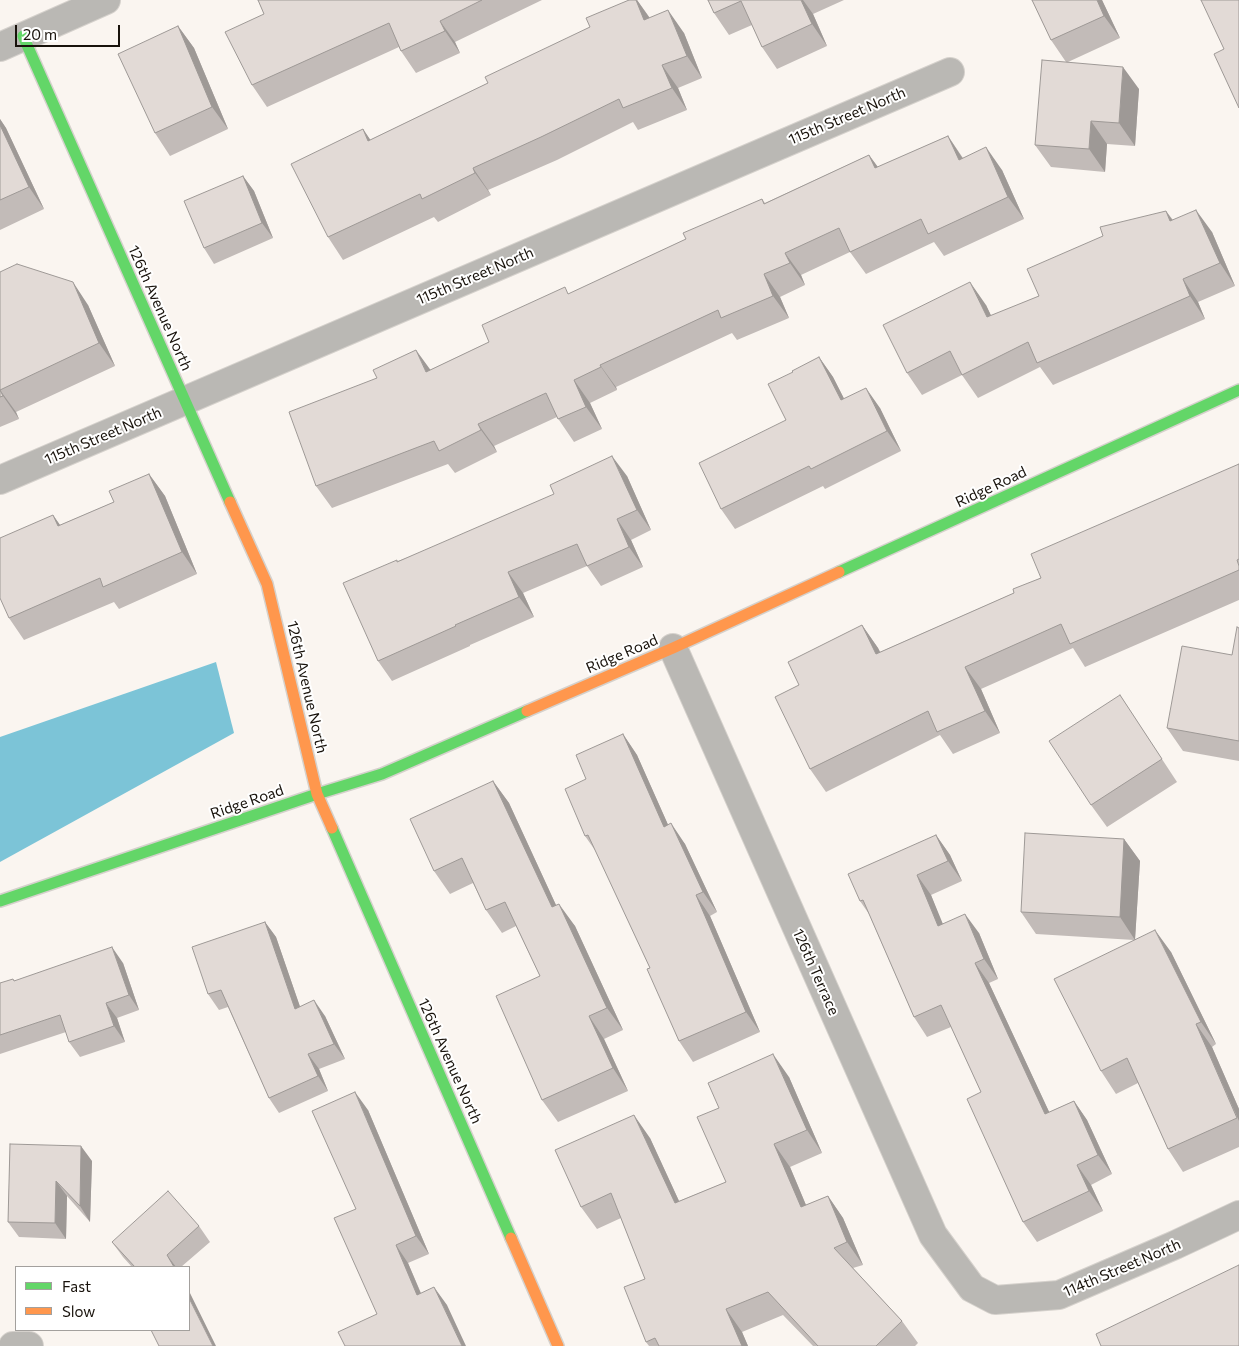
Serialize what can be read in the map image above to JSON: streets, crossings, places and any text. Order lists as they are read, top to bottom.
{
  "streets": {
    "street": [
      "115th Street North",
      "126th Avenue North",
      "Ridge Road",
      "126th Terrace",
      "114th Street North"
    ]
  },
  "crossings": [
    ["115th Street North", "126th Avenue North"],
    ["126th Avenue North", "Ridge Road"],
    ["Ridge Road", "126th Terrace"],
    ["126th Terrace", "114th Street North"]
  ],
  "legend": ["Fast", "Slow"],
  "scale_bar": "20 m"
}
